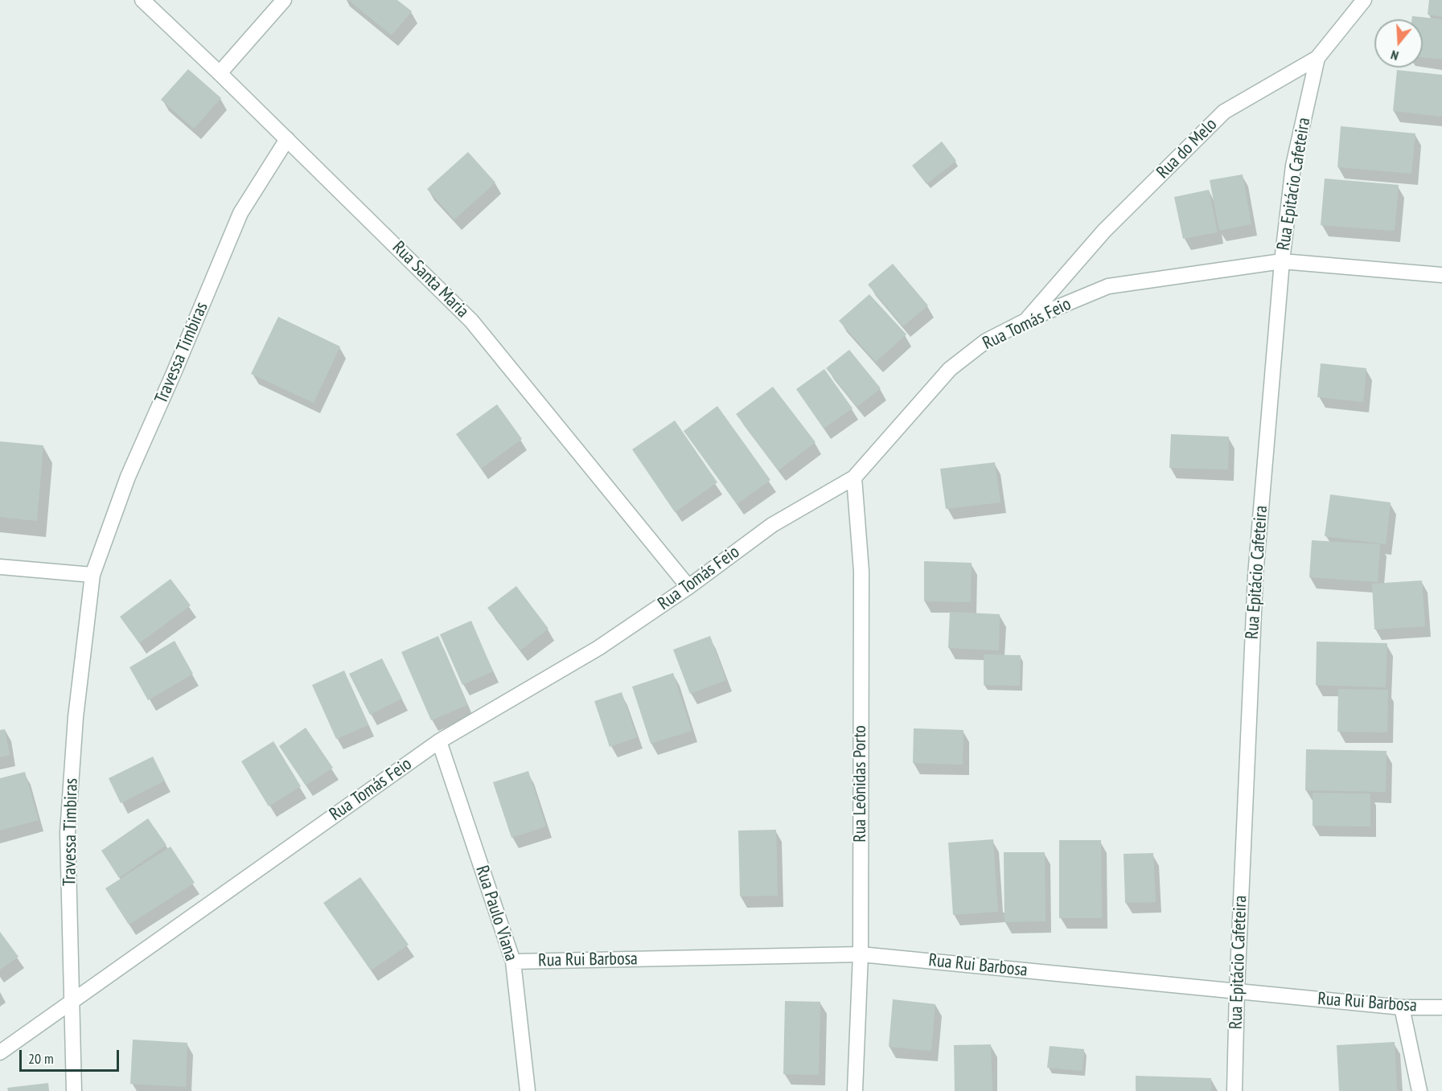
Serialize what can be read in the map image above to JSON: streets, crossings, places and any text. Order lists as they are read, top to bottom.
{
  "streets": {
    "street": [
      "Rua do Melo",
      "Rua Epitácio Cafeteira",
      "Rua Santa Maria",
      "Rua Tomás Feio",
      "Travessa Timbiras",
      "Rua Leônidas Porto",
      "Rua Paulo Viana",
      "Rua Rui Barbosa"
    ]
  },
  "crossings": [
    ["Rua do Melo", "Rua Epitácio Cafeteira"],
    ["Rua do Melo", "Rua Tomás Feio"],
    ["Rua Epitácio Cafeteira", "Rua Tomás Feio"],
    ["Rua Epitácio Cafeteira", "Rua Rui Barbosa"],
    ["Rua Santa Maria", "Rua Tomás Feio"],
    ["Rua Santa Maria", "Travessa Timbiras"],
    ["Rua Tomás Feio", "Travessa Timbiras"],
    ["Rua Tomás Feio", "Rua Leônidas Porto"],
    ["Rua Tomás Feio", "Rua Paulo Viana"],
    ["Rua Leônidas Porto", "Rua Rui Barbosa"],
    ["Rua Paulo Viana", "Rua Rui Barbosa"]
  ],
  "scale_bar": "20 m",
  "north": "bottom"
}
